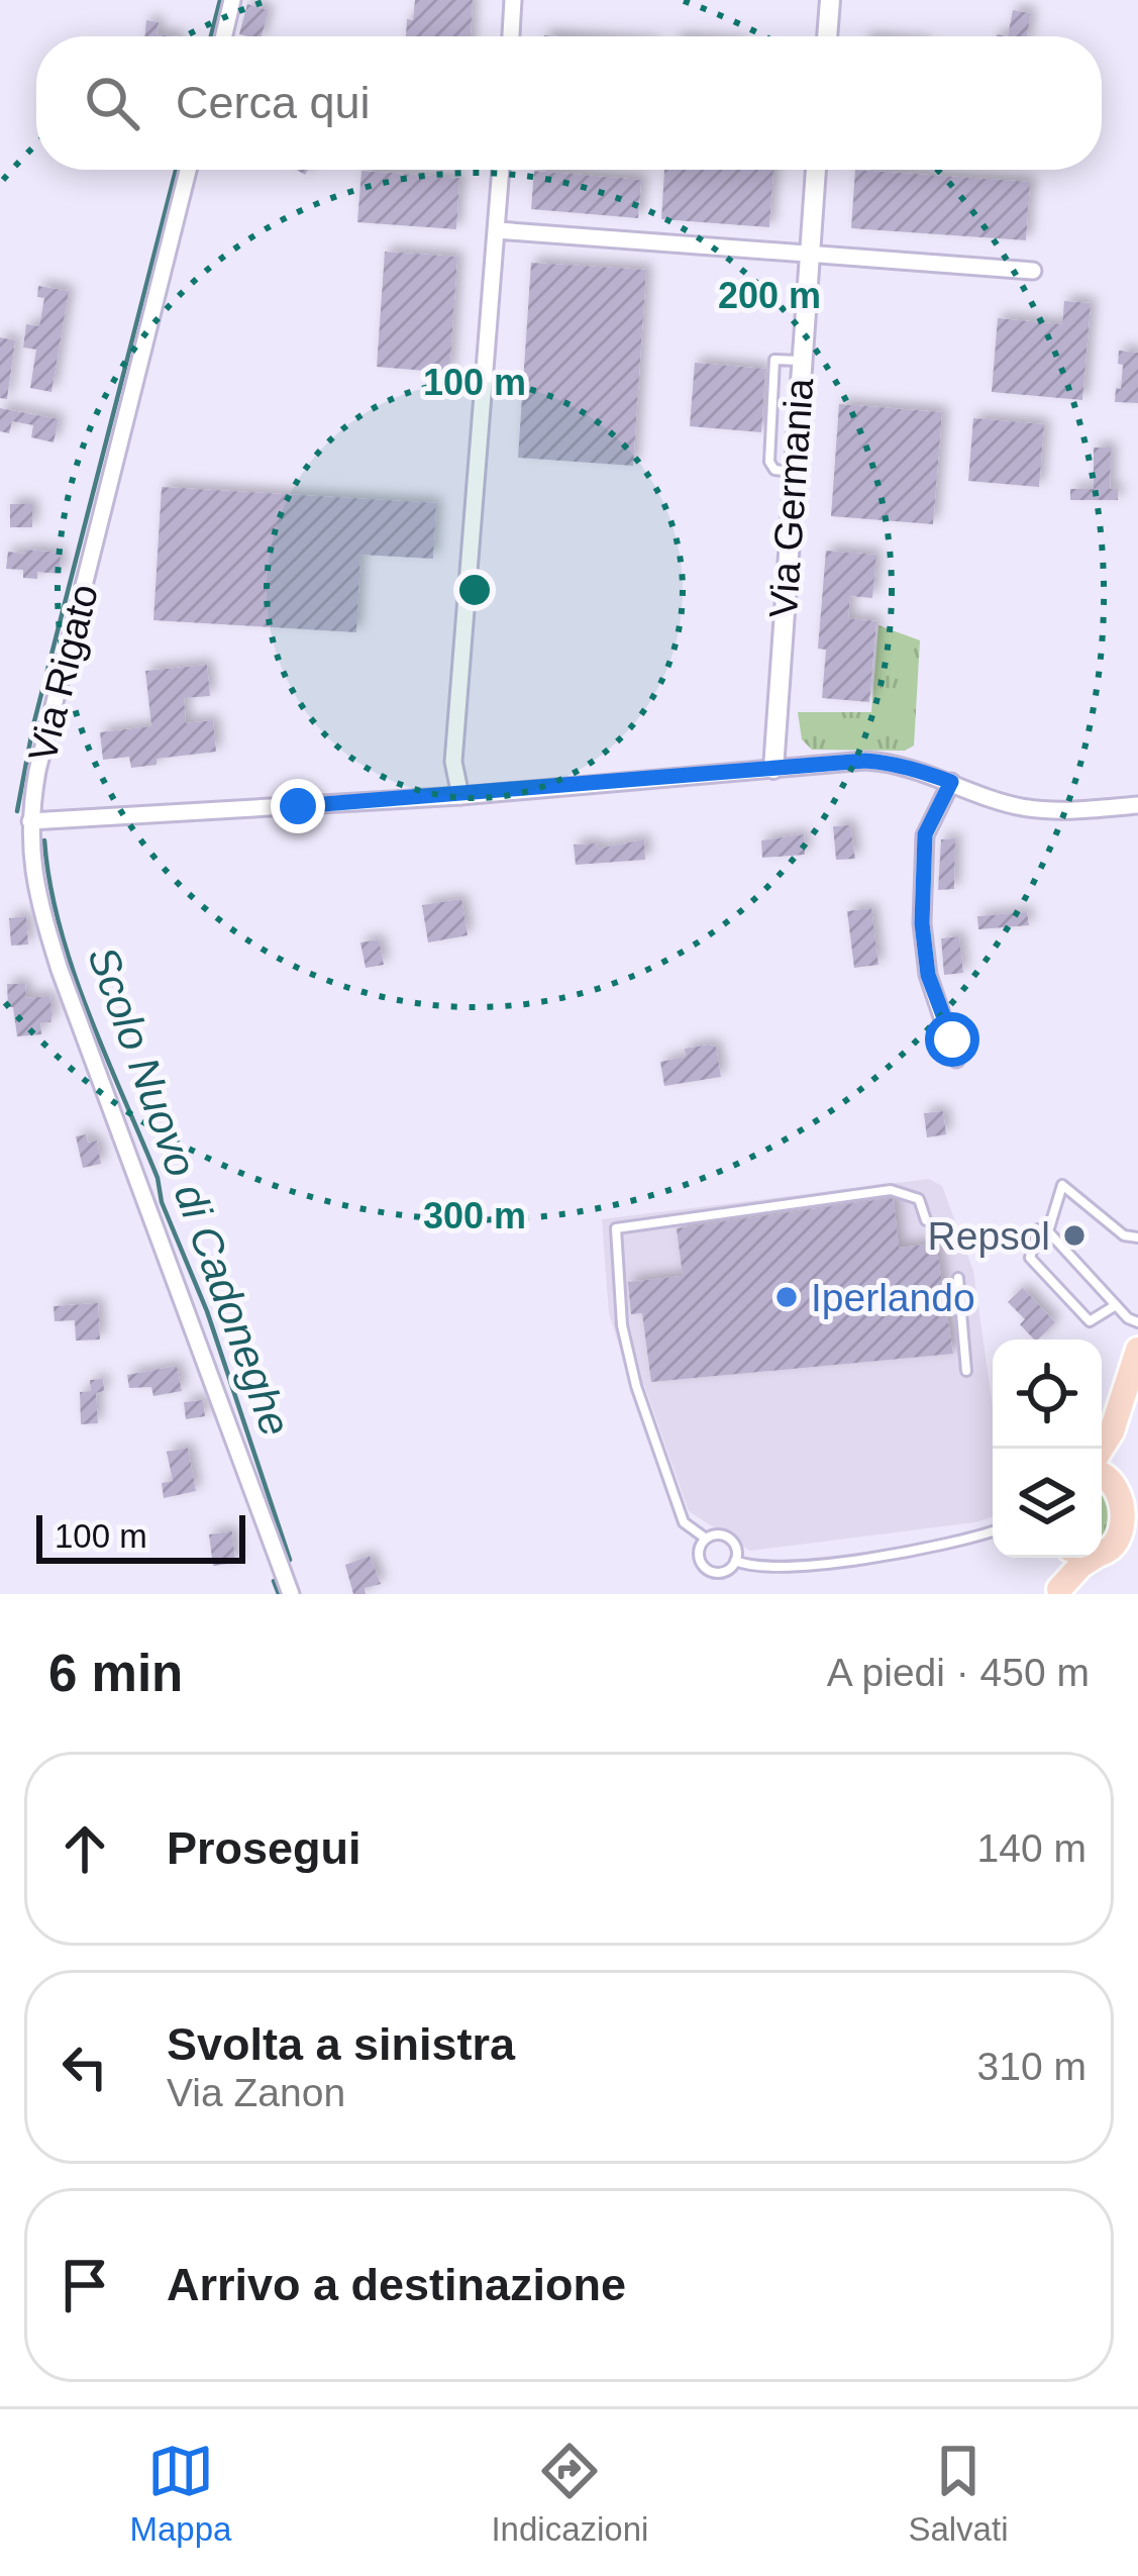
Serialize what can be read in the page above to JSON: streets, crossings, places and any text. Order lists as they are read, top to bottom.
{
  "streets": {
    "street": ["Via Germania", "Via Rigato"]
  },
  "water": ["Scolo Nuovo di Cadoneghe"],
  "places": ["Repsol", "Iperlando"],
  "scale_bar": "100 m",
  "page": {
    "search": "Cerca qui",
    "scale": "100 m",
    "heading": ["6 min", "A piedi · 450 m"],
    "list": [
      ["Prosegui", "140 m"],
      ["Svolta a sinistra", "Via Zanon", "310 m"],
      "Arrivo a destinazione"
    ],
    "nav": ["Mappa", "Indicazioni", "Salvati"]
  },
  "rings": ["200 m", "100 m", "300 m"]
}
